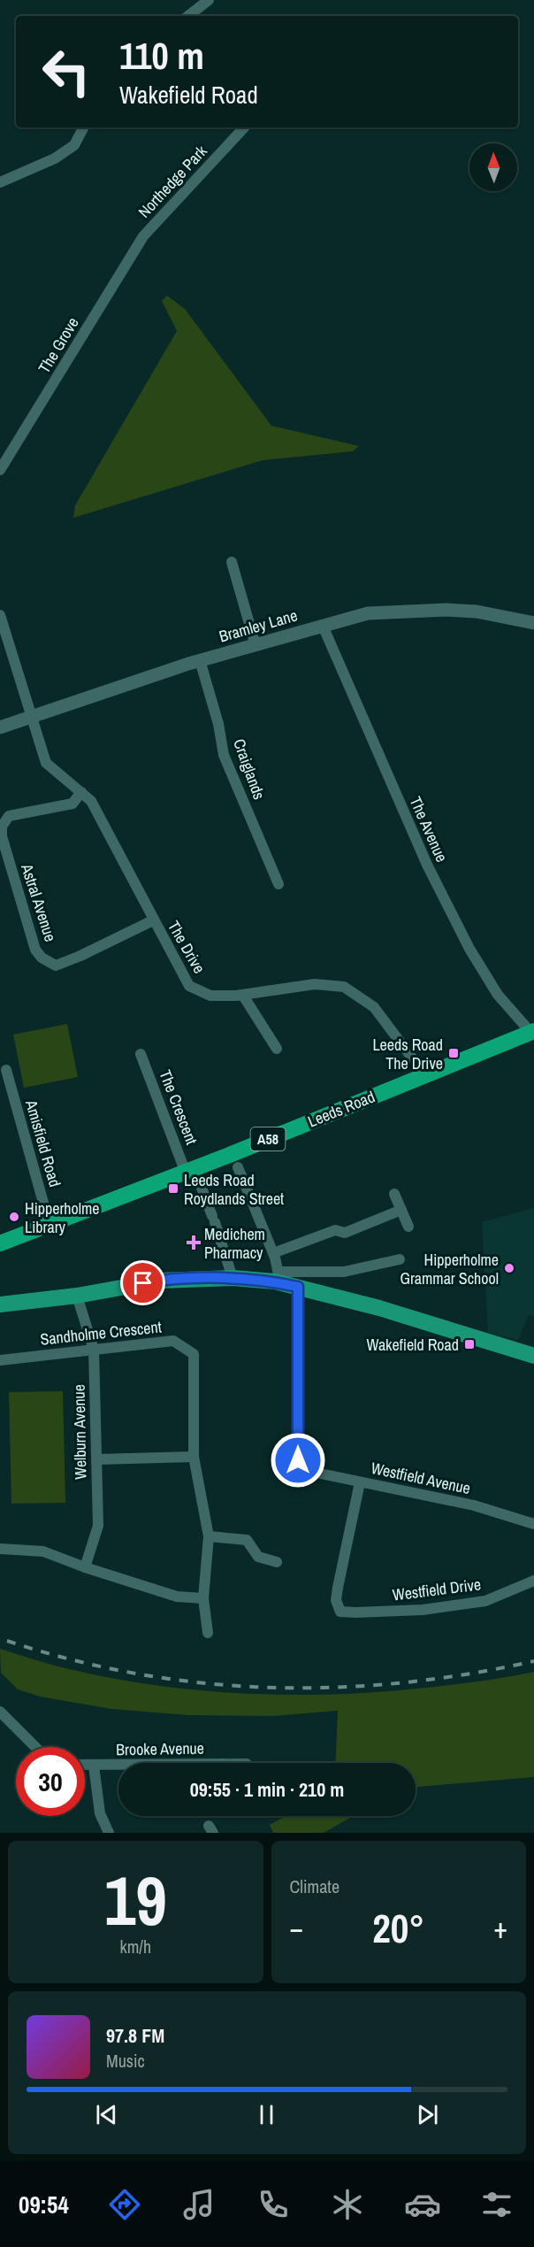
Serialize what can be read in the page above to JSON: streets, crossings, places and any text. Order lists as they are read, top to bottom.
{
  "streets": {
    "highway": ["Leeds Road", "A58"],
    "street": [
      "Northedge Park",
      "The Grove",
      "Bramley Lane",
      "Craiglands",
      "The Avenue",
      "Astral Avenue",
      "The Drive",
      "The Crescent",
      "Amisfield Road",
      "Sandholme Crescent",
      "Welburn Avenue",
      "Westfield Avenue",
      "Westfield Drive",
      "Brooke Avenue"
    ]
  },
  "crossings": [
    ["Northedge Park", "The Grove"],
    ["Bramley Lane", "Craiglands"],
    ["Bramley Lane", "The Avenue"],
    ["Bramley Lane", "The Drive"],
    ["The Avenue", "Leeds Road"],
    ["Astral Avenue", "The Drive"],
    ["The Drive", "Leeds Road"],
    ["The Crescent", "Leeds Road"],
    ["Leeds Road", "Amisfield Road"],
    ["Sandholme Crescent", "Welburn Avenue"],
    ["Westfield Avenue", "Westfield Drive"]
  ],
  "places": {
    "transit": ["Leeds Road The Drive", "Leeds Road Roydlands Street", "Wakefield Road"],
    "other": ["Hipperholme Library", "Hipperholme Grammar School"],
    "health": ["Medichem Pharmacy"]
  },
  "north": "top",
  "page": {
    "turn": ["110 m", "Wakefield Road"],
    "limit": "30",
    "trip": "09:55 · 1 min · 210 m",
    "tile": [
      ["19", "km/h"],
      "Climate"
    ],
    "heat": ["−", "20°", "+"],
    "song": ["97.8 FM", "Music"],
    "tabs": "09:54"
  }
}
